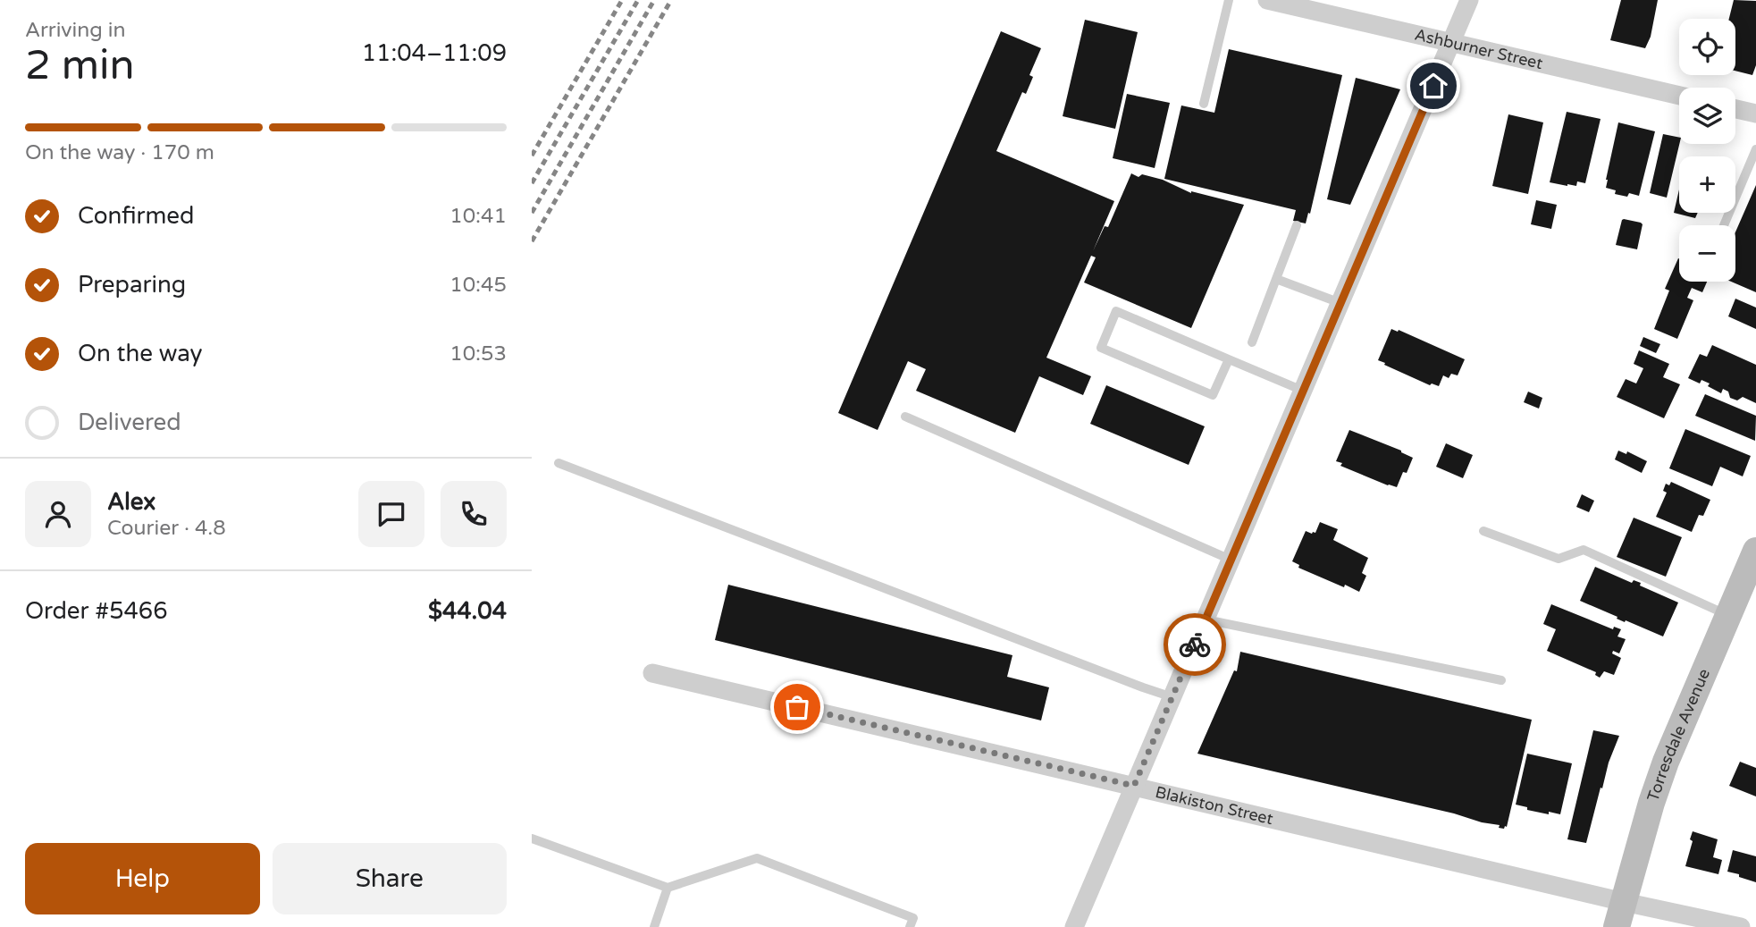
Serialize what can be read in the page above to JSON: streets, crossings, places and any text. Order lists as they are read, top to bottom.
{
  "streets": {
    "street": ["Ashburner Street", "Torresdale Avenue", "Blakiston Street"]
  },
  "crossings": [
    ["Torresdale Avenue", "Blakiston Street"]
  ],
  "page": {
    "heading": ["2 min", "Arriving in", "11:04–11:09"],
    "panel": [
      "Alex",
      "Courier · 4.8",
      "Order #5466",
      "$44.04"
    ],
    "map_buttons": ["+", "−"],
    "bar": "On the way · 170 m",
    "list": [
      ["Confirmed", "10:41"],
      ["Preparing", "10:45"],
      ["On the way", "10:53"],
      "Delivered"
    ],
    "buttons": ["Help", "Share"]
  }
}
